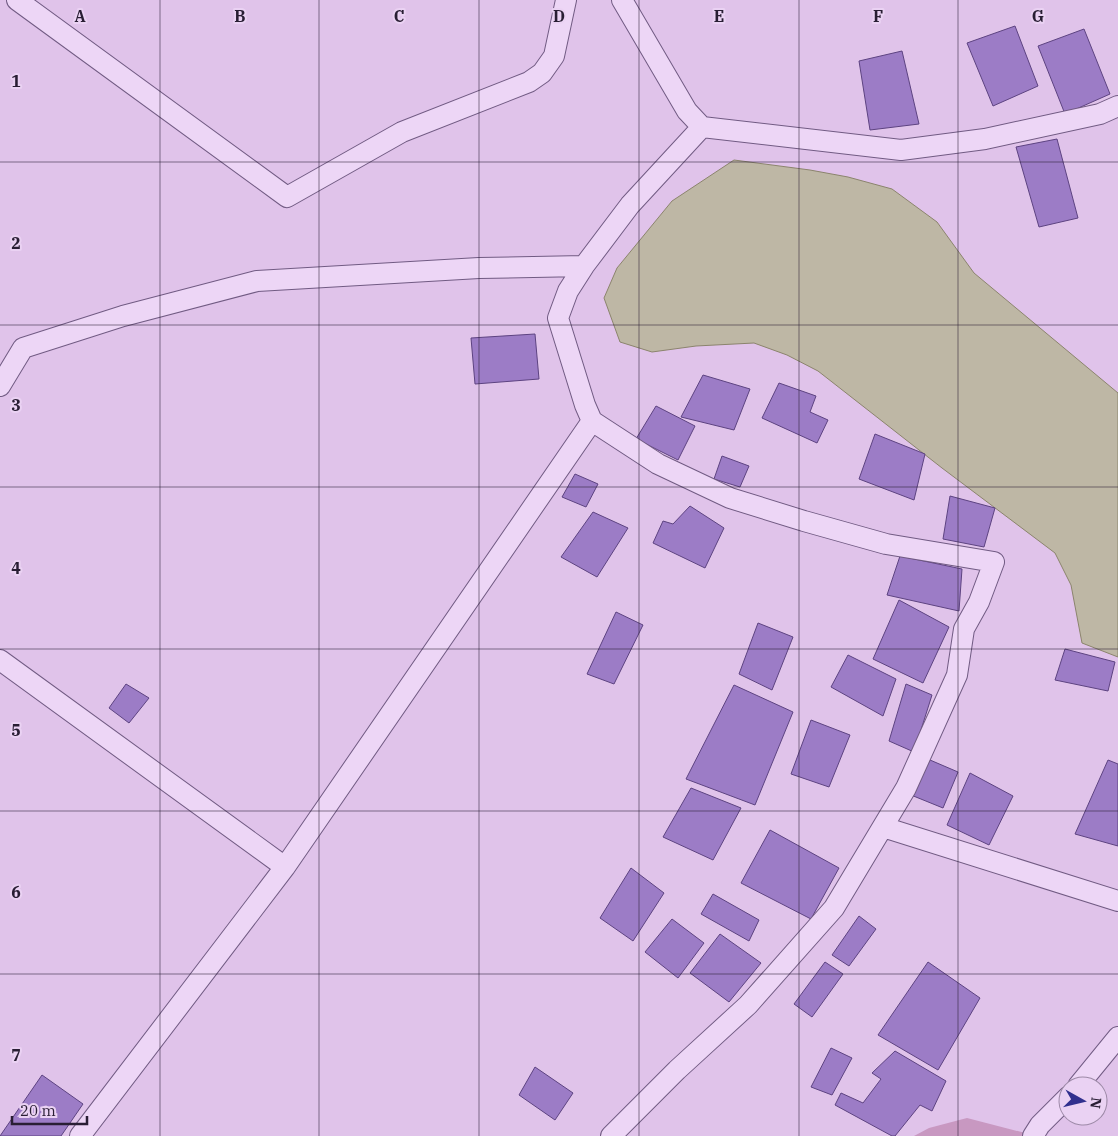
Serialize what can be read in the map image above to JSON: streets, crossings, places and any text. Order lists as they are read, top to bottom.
{
  "scale_bar": "20 m",
  "north": "right",
  "grid": {
    "columns": [
      "A",
      "B",
      "C",
      "D",
      "E",
      "F",
      "G"
    ],
    "rows": [
      "1",
      "2",
      "3",
      "4",
      "5",
      "6",
      "7"
    ]
  }
}
